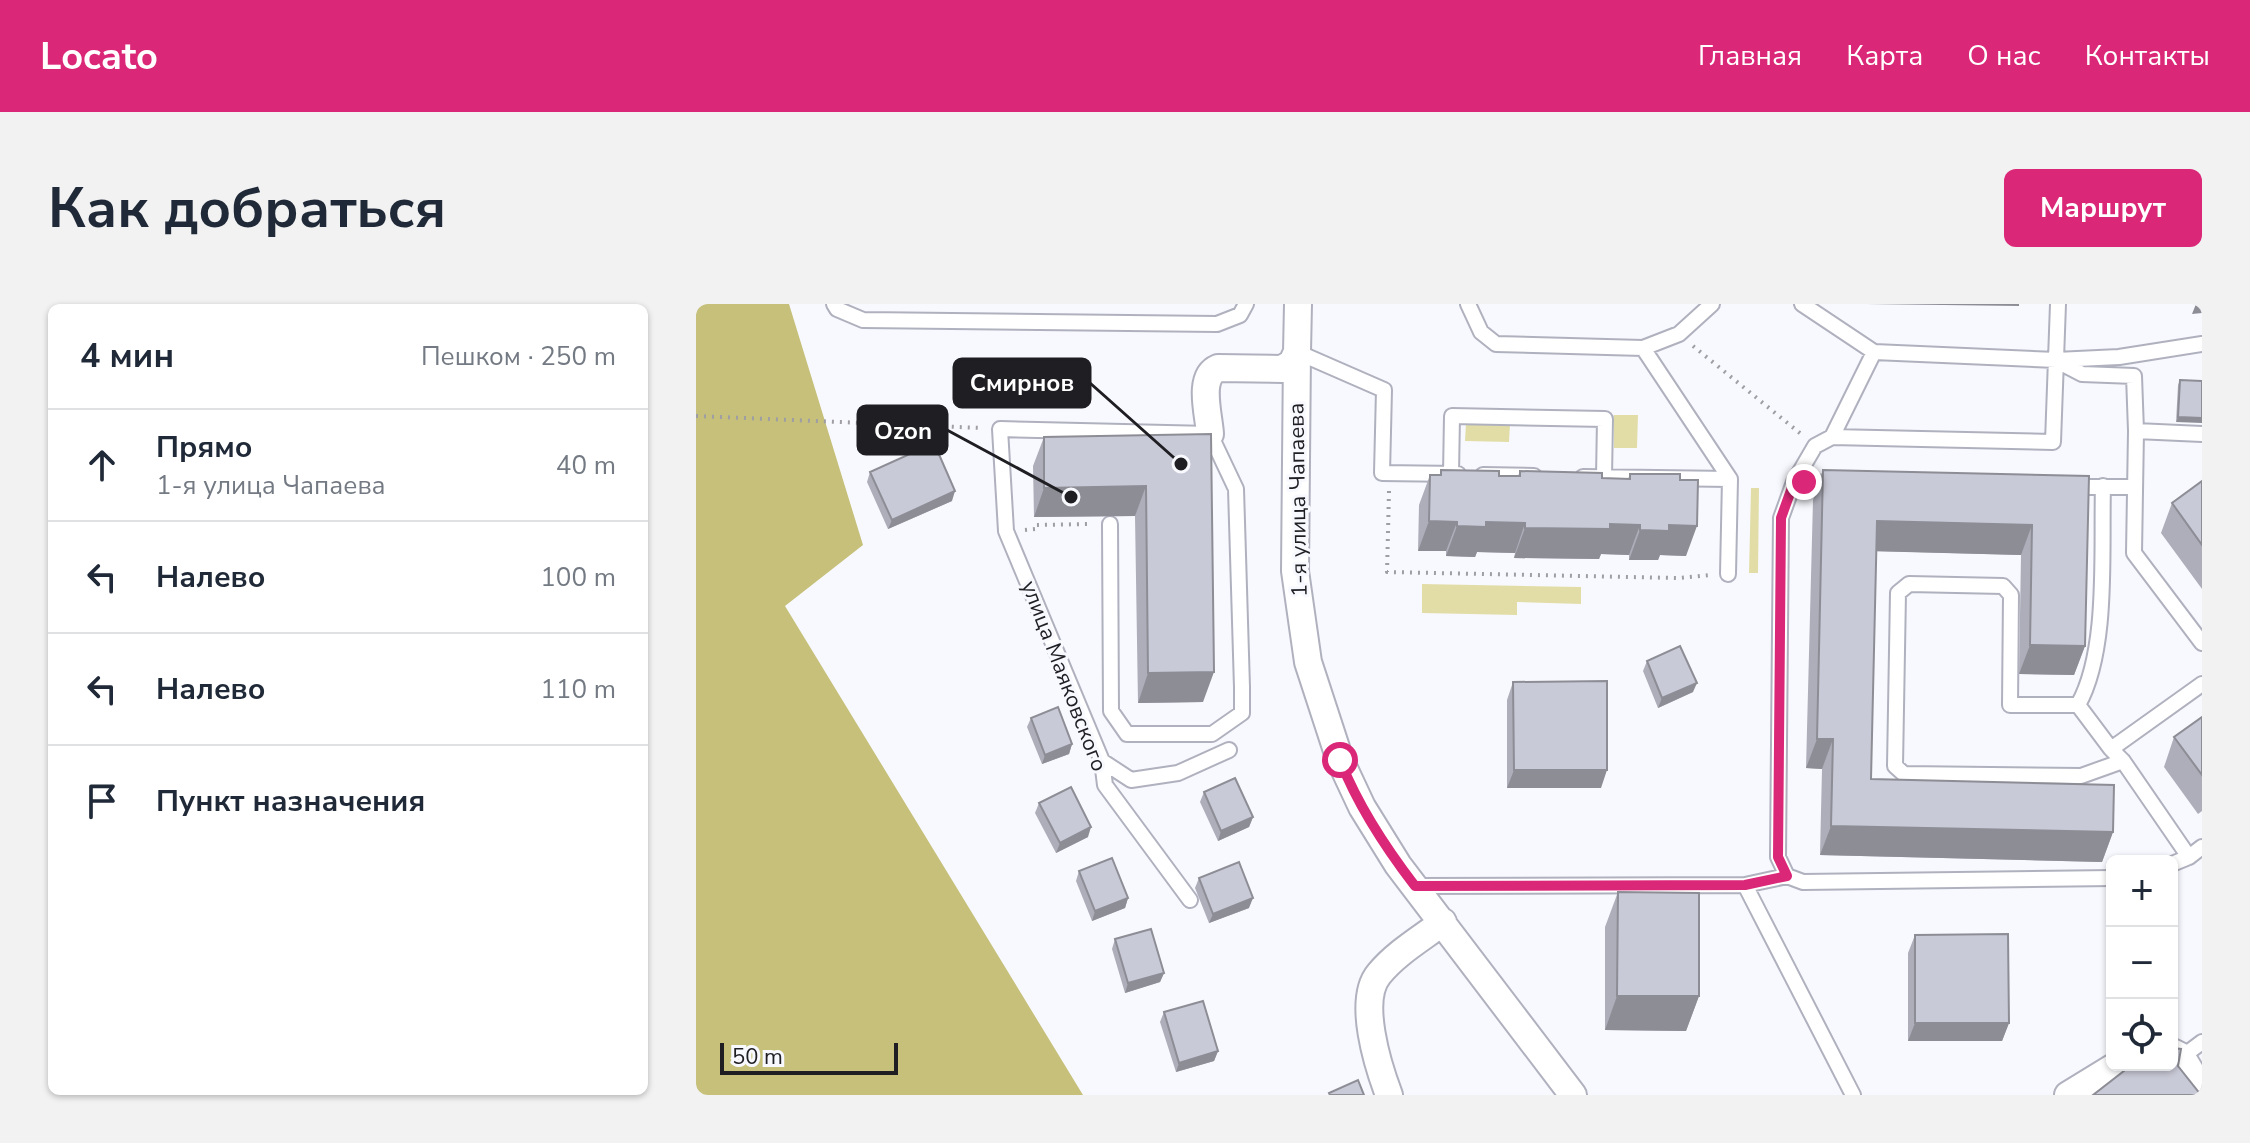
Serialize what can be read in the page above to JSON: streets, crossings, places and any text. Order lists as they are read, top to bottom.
{
  "streets": {
    "street": ["1-я улица Чапаева"],
    "lane": ["улица Маяковского"]
  },
  "places": ["Смирнов", "Ozon"],
  "scale_bar": "50 m",
  "page": {
    "header": "Locato",
    "nav": [
      "Главная",
      "Карта",
      "О нас",
      "Контакты"
    ],
    "buttons": "Маршрут",
    "title": "Как добраться",
    "heading": ["4 мин", "Пешком · 250 m"],
    "list": [
      ["Прямо", "1-я улица Чапаева", "40 m"],
      ["Налево", "100 m"],
      ["Налево", "110 m"],
      "Пункт назначения"
    ],
    "map_buttons": ["+", "−"],
    "scale": "50 m"
  }
}
